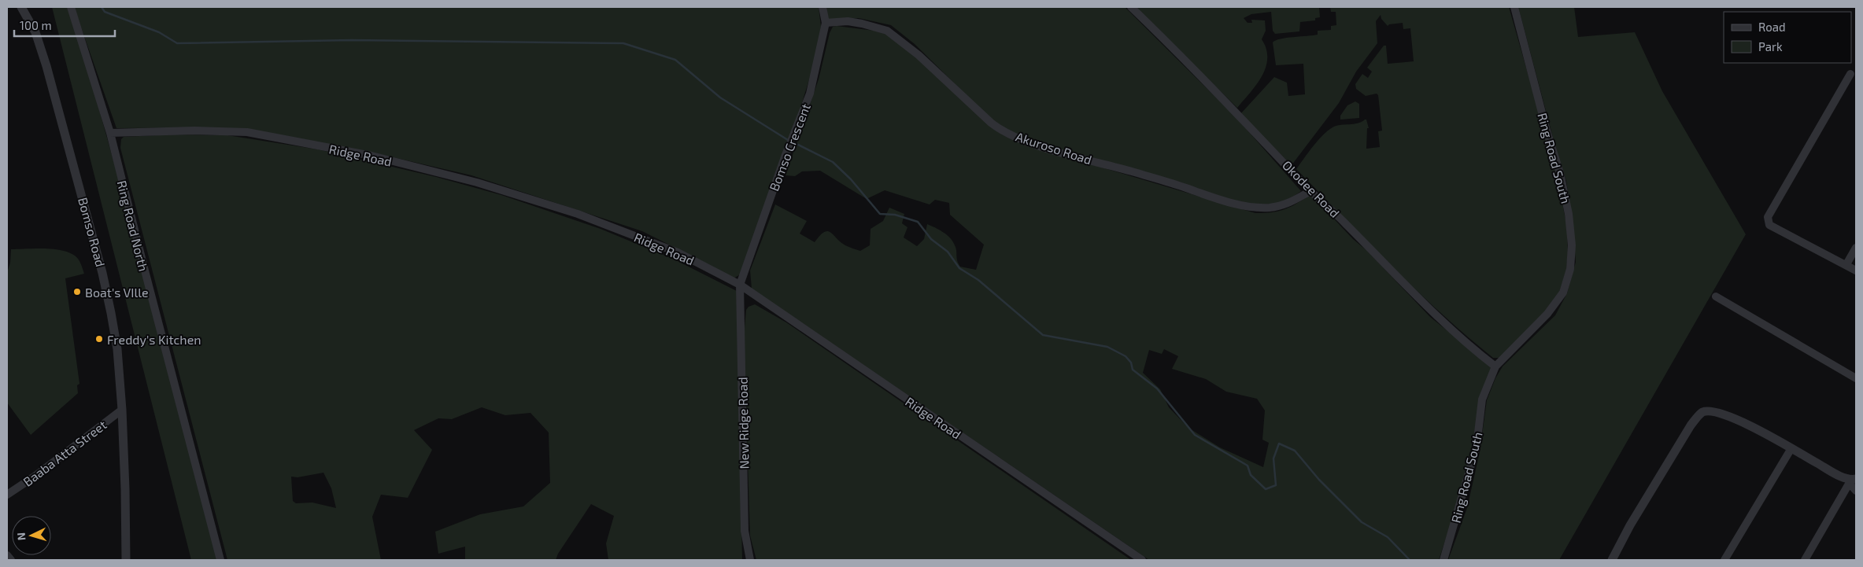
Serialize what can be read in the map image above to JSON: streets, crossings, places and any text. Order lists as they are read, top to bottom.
{
  "streets": {
    "street": [
      "Bomso Crescent",
      "Akuroso Road",
      "Ridge Road",
      "Ring Road South",
      "Okodee Road",
      "Ring Road North",
      "Bomso Road",
      "New Ridge Road",
      "Baaba Atta Street"
    ]
  },
  "crossings": [
    ["Bomso Crescent", "Akuroso Road"],
    ["Bomso Crescent", "Ridge Road"],
    ["Bomso Crescent", "New Ridge Road"],
    ["Akuroso Road", "Okodee Road"],
    ["Ridge Road", "Ring Road North"],
    ["Ridge Road", "New Ridge Road"],
    ["Ring Road South", "Okodee Road"],
    ["Bomso Road", "Baaba Atta Street"]
  ],
  "places": ["Boat's VIlle", "Freddy's Kitchen"],
  "legend": ["Road", "Park"],
  "scale_bar": "100 m",
  "north": "left"
}
